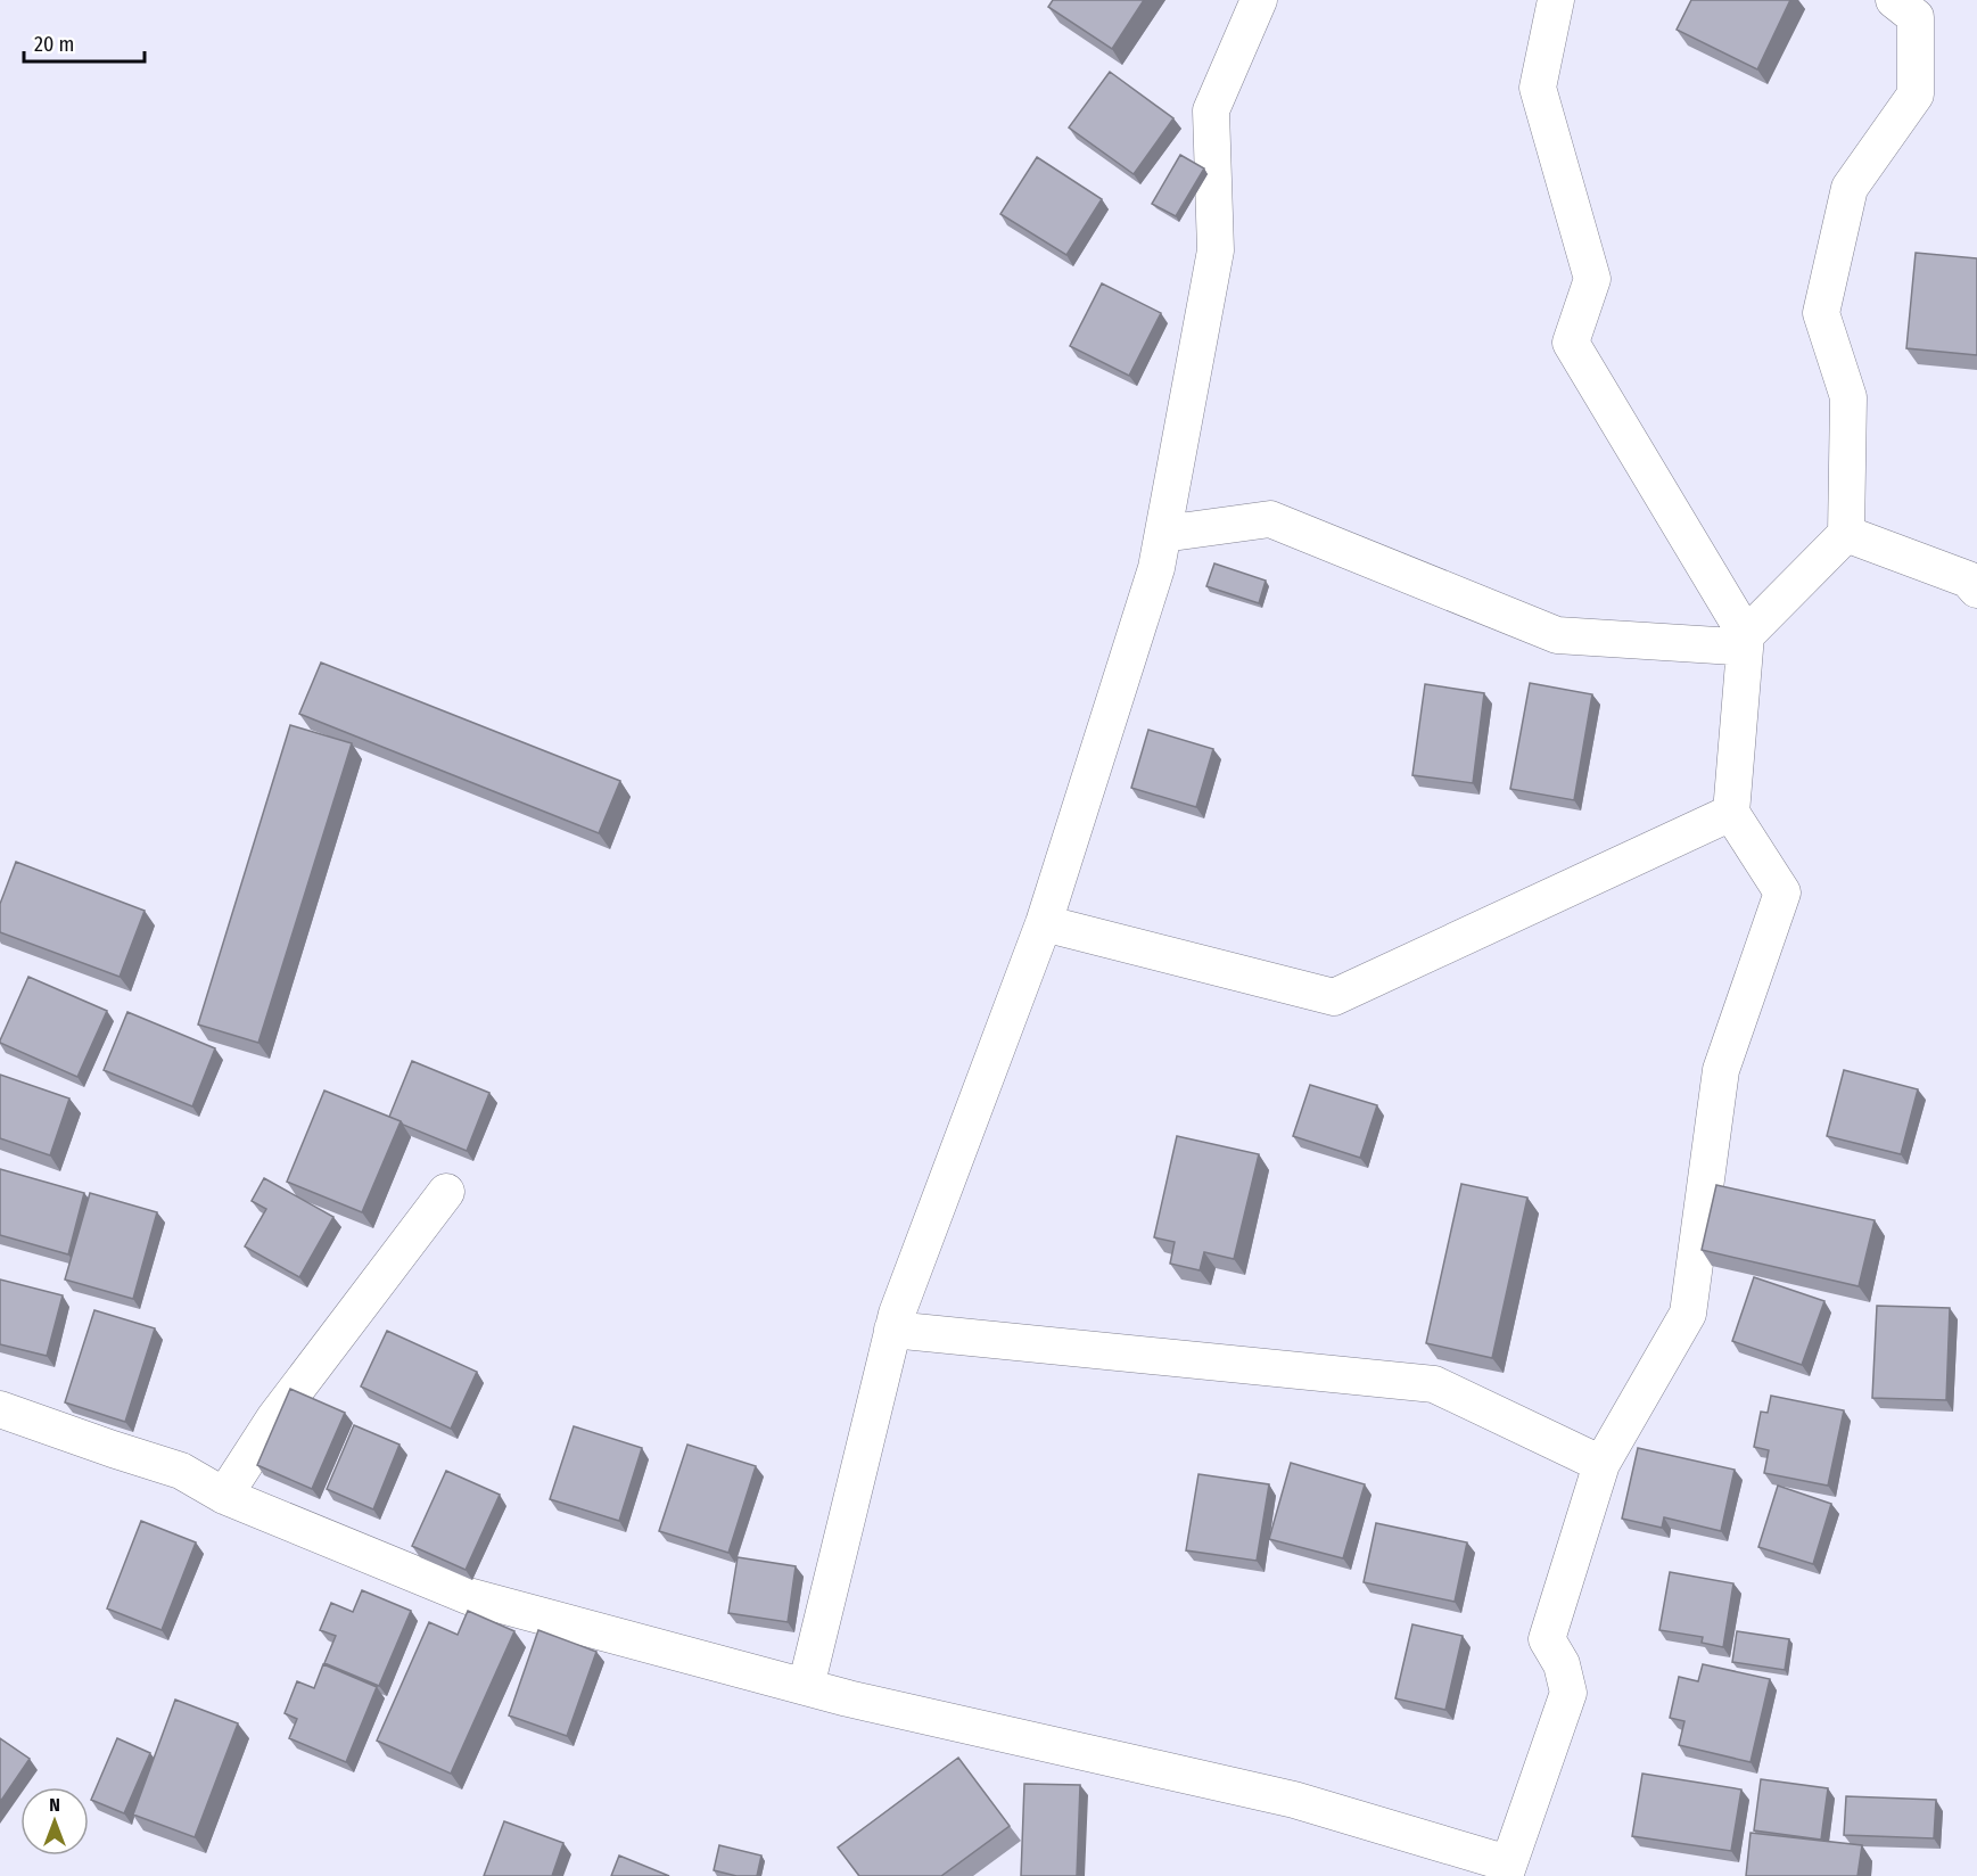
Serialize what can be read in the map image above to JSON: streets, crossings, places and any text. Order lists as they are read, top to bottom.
{
  "scale_bar": "20 m",
  "north": "top"
}
